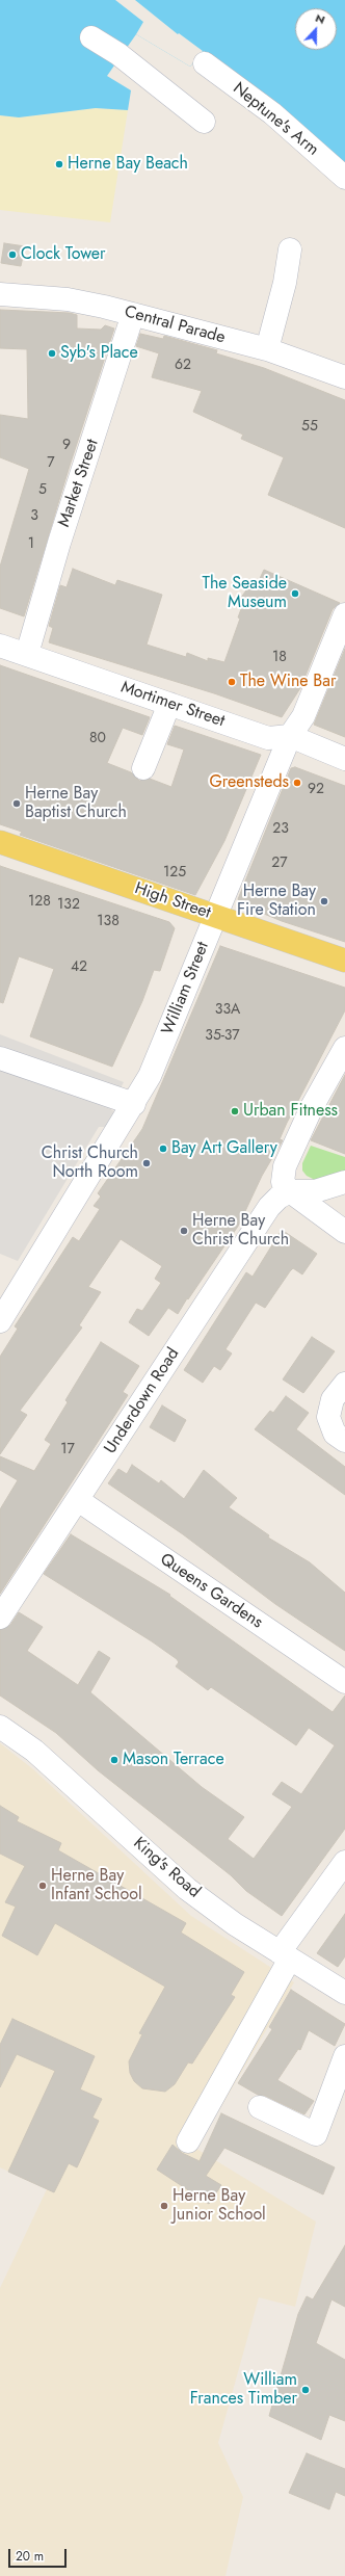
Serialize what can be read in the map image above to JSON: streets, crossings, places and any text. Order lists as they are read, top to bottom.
{
  "streets": {
    "main road": ["High Street"],
    "street": [
      "Neptune's Arm",
      "Central Parade",
      "Market Street",
      "Mortimer Street",
      "William Street",
      "Underdown Road",
      "Queens Gardens",
      "King's Road"
    ]
  },
  "crossings": [
    ["Central Parade", "Market Street"],
    ["Market Street", "Mortimer Street"],
    ["Mortimer Street", "William Street"],
    ["High Street", "William Street"],
    ["Underdown Road", "Queens Gardens"]
  ],
  "places": [
    "Herne Bay Beach",
    "Clock Tower",
    "Syb's Place",
    "The Seaside Museum",
    "The Wine Bar",
    "Greensteds",
    "Herne Bay Baptist Church",
    "Herne Bay Fire Station",
    "Urban Fitness",
    "Bay Art Gallery",
    "Christ Church North Room",
    "Herne Bay Christ Church",
    "Mason Terrace",
    "Herne Bay Infant School",
    "Herne Bay Junior School",
    "William Frances Timber"
  ],
  "house_numbers": [
    "62",
    "55",
    "9",
    "7",
    "5",
    "3",
    "1",
    "18",
    "80",
    "92",
    "23",
    "27",
    "125",
    "128",
    "132",
    "138",
    "42",
    "33A",
    "35-37",
    "17"
  ],
  "scale_bar": "20 m",
  "north": "top"
}
